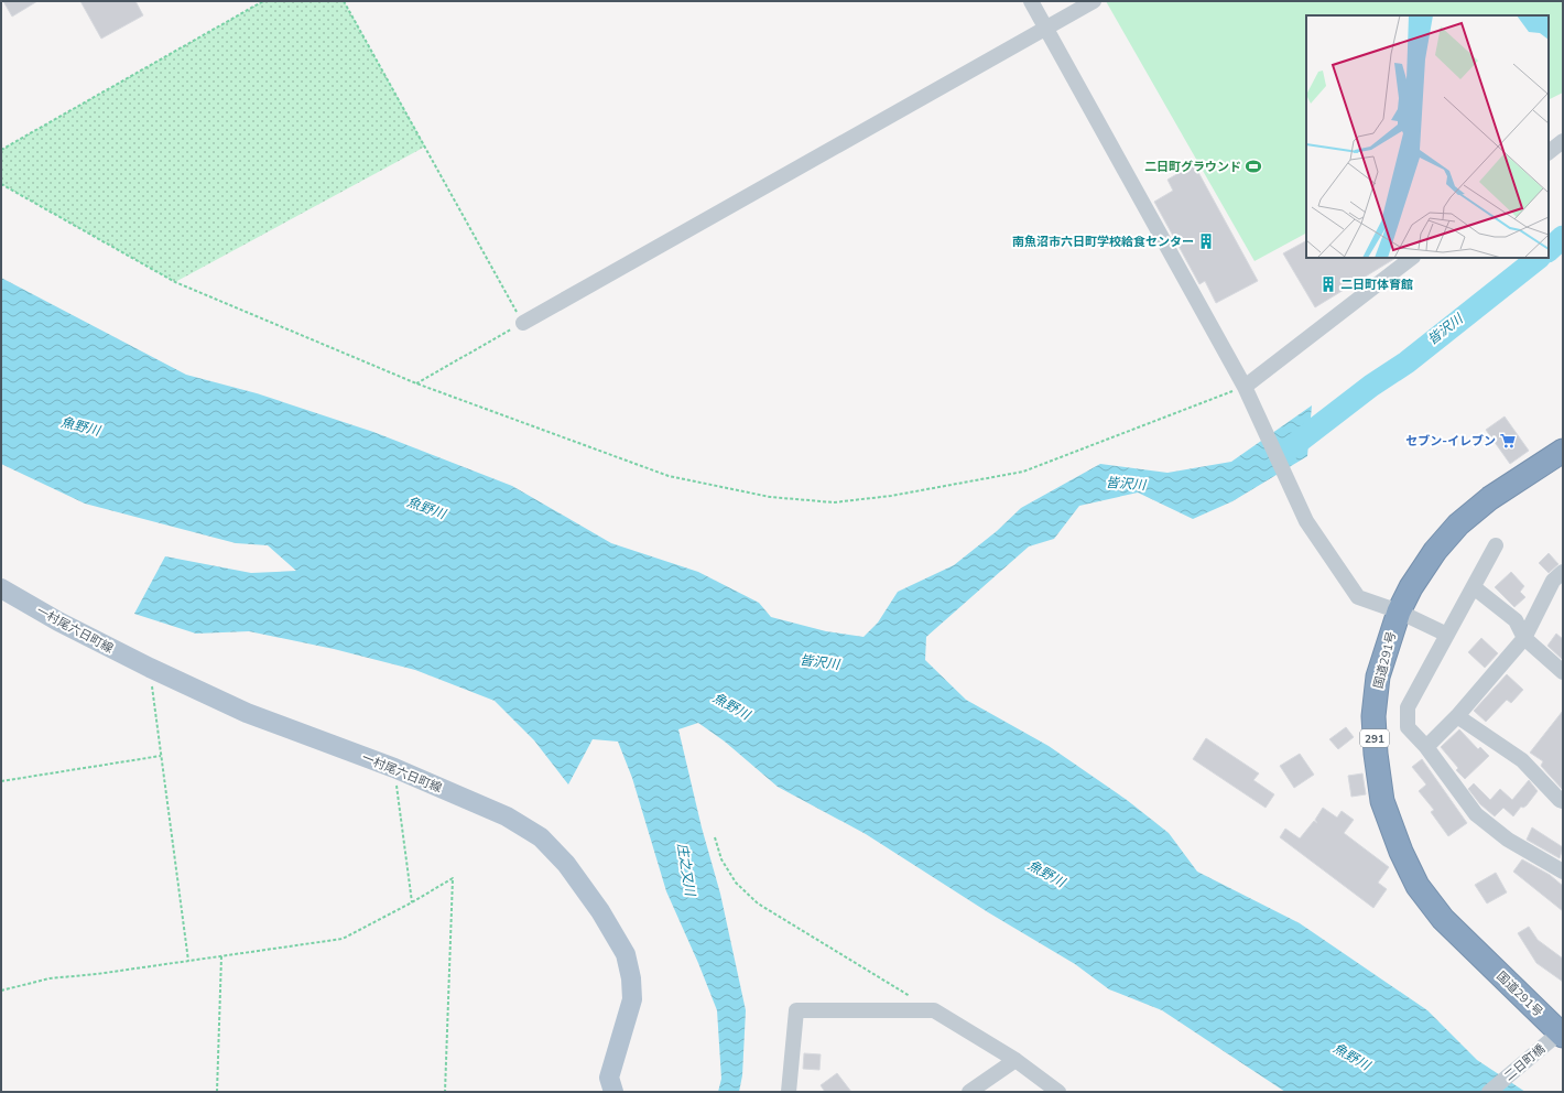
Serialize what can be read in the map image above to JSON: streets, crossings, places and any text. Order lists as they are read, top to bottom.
{
  "streets": {
    "highway": ["国道291号", "291"],
    "main road": ["一村尾六日町線"],
    "street": ["二日町橋"]
  },
  "crossings": [
    ["国道291号", "二日町橋"]
  ],
  "water": ["皆沢川", "魚野川", "庄之又川"],
  "places": {
    "sports": ["二日町グラウンド"],
    "building": ["南魚沼市六日町学校給食センター", "二日町体育館"],
    "supermarket": ["セブン-イレブン"]
  }
}
